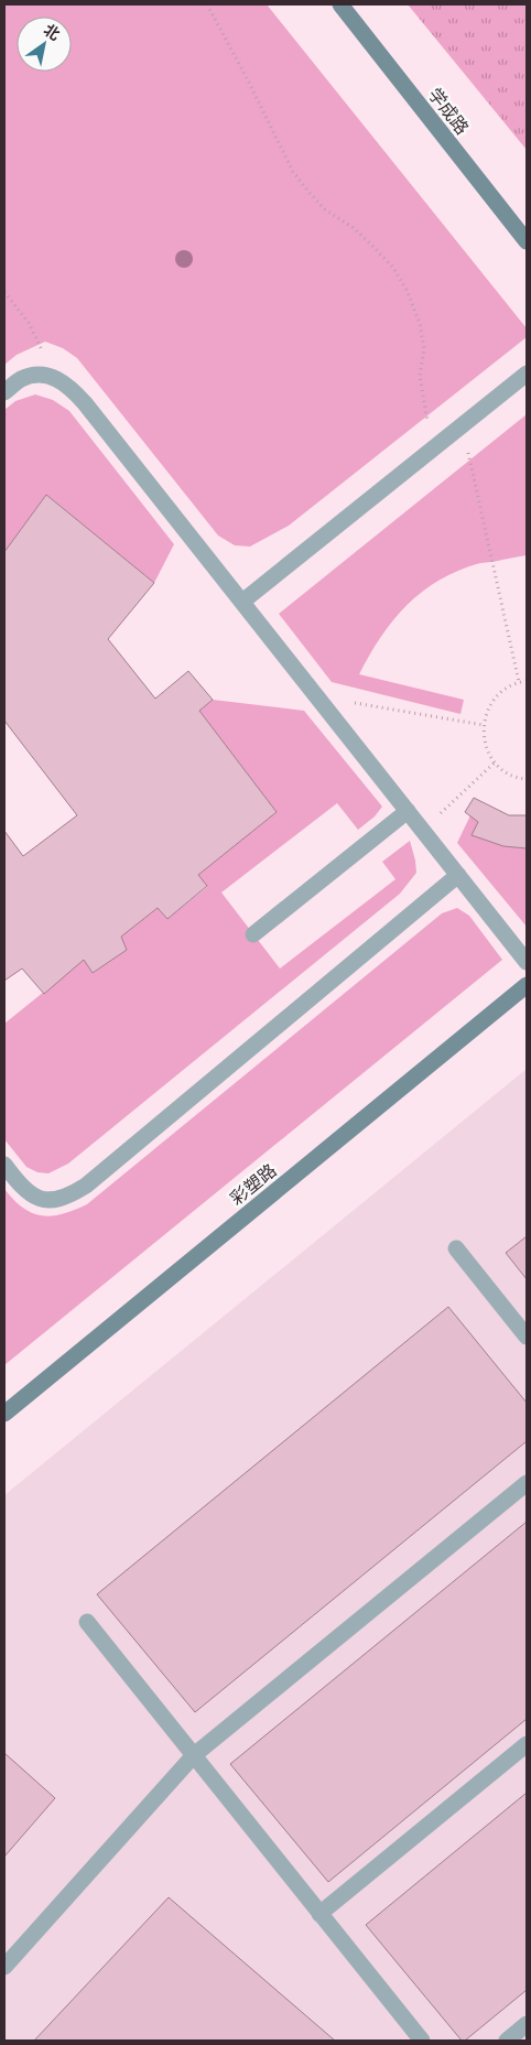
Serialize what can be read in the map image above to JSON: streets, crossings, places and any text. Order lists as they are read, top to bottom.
{
  "streets": {
    "street": ["学成路", "彩塑路"]
  },
  "north": "top right"
}
